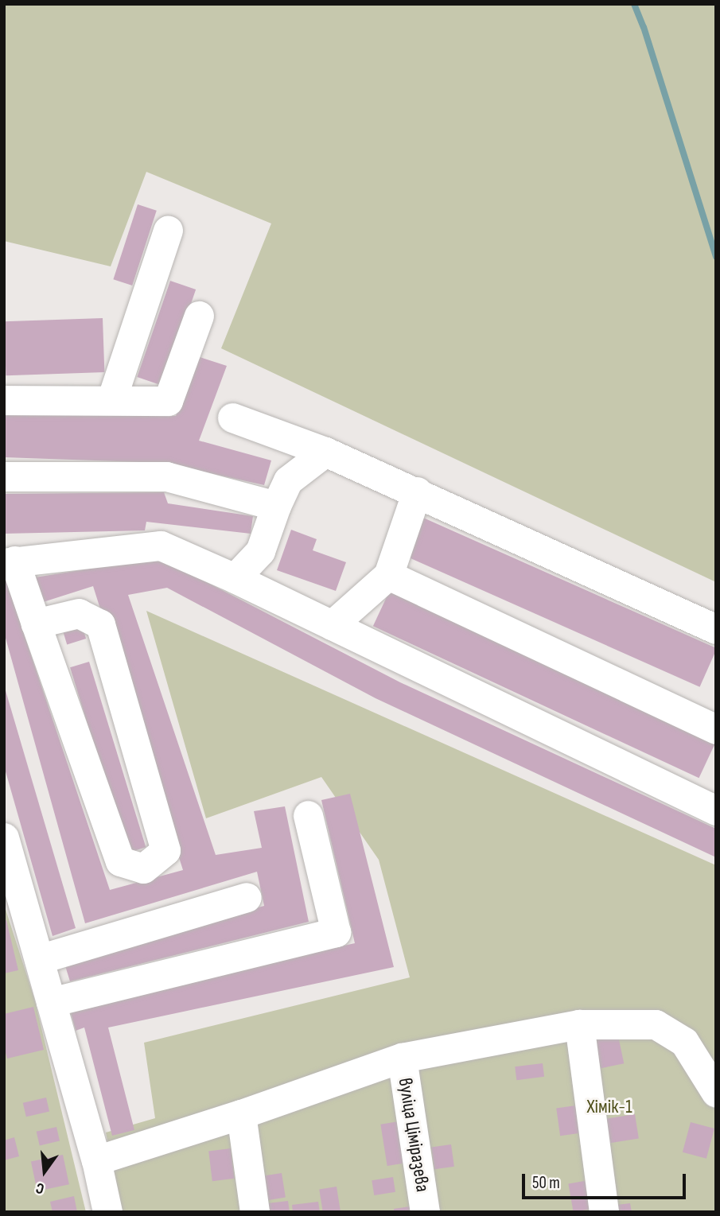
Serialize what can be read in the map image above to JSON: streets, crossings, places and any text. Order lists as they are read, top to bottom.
{
  "streets": {
    "street": ["вуліца Ціміразева"]
  },
  "parks": ["Хімік-1"],
  "scale_bar": "50 m",
  "north": "bottom"
}
